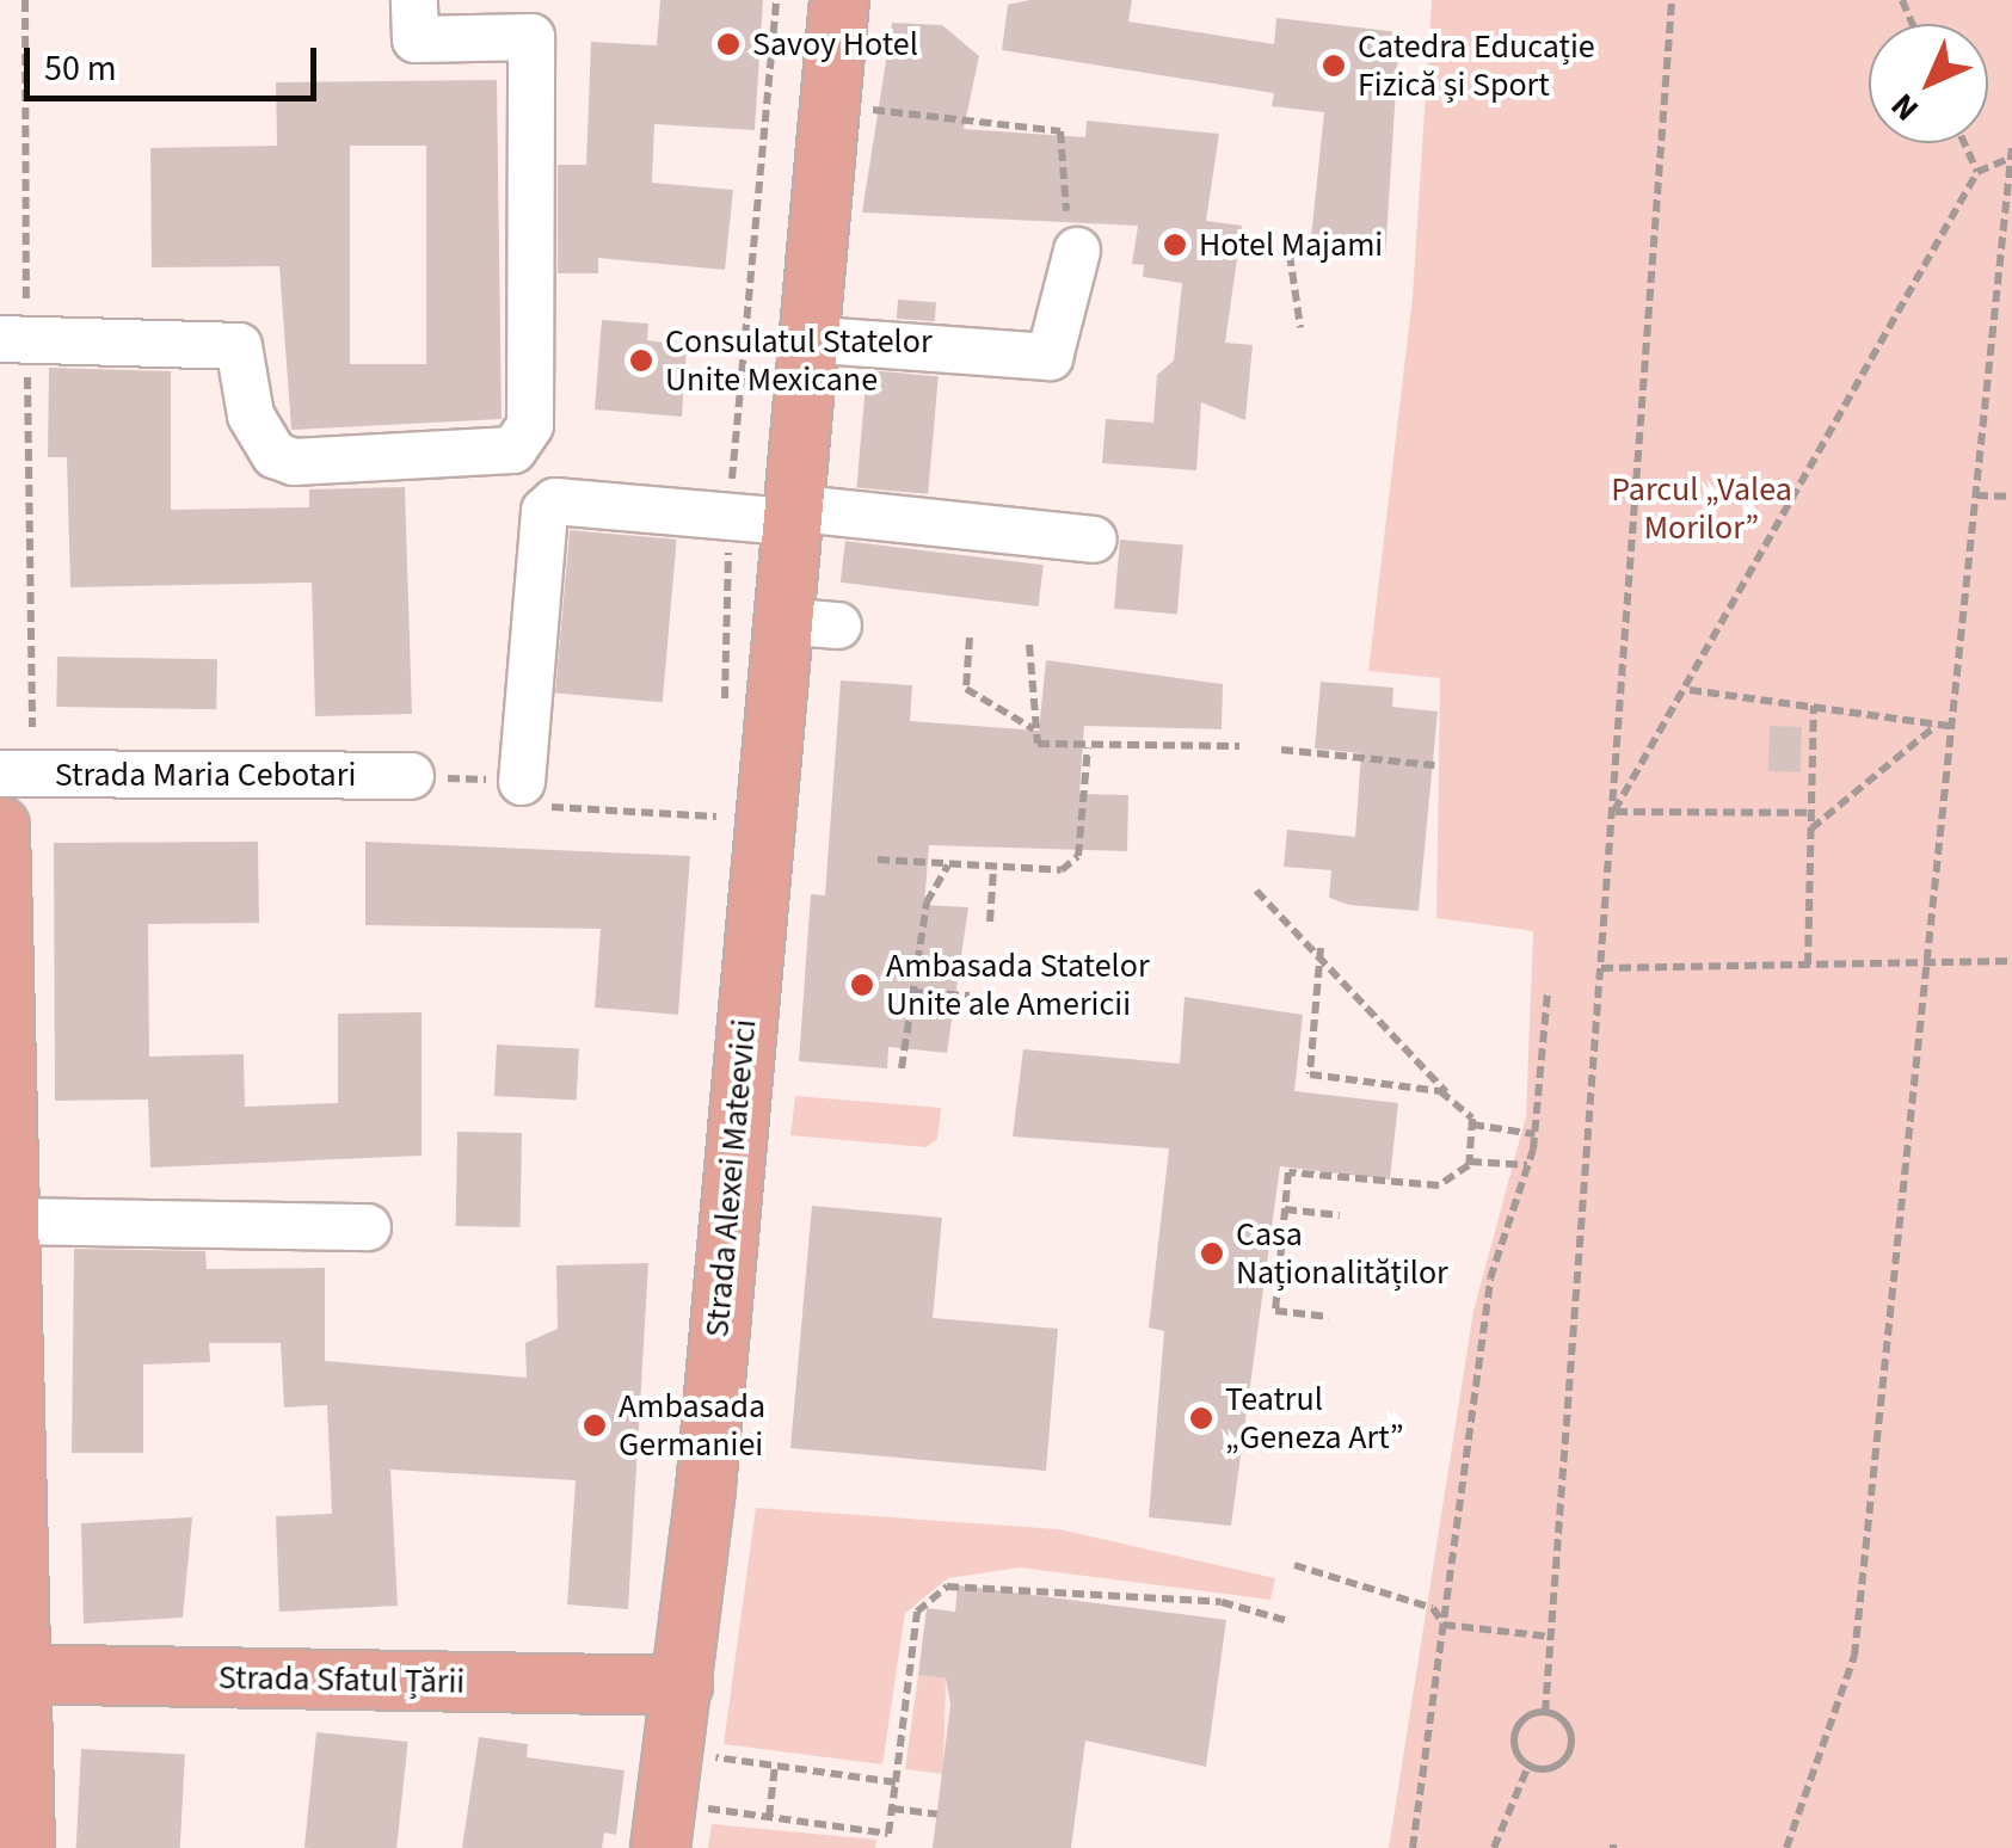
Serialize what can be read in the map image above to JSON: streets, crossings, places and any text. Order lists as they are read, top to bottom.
{
  "streets": {
    "main road": ["Strada Alexei Mateevici", "Strada Sfatul Țării"],
    "street": ["Strada Maria Cebotari"]
  },
  "crossings": [
    ["Strada Alexei Mateevici", "Strada Sfatul Țării"]
  ],
  "parks": ["Parcul „Valea Morilor”"],
  "places": [
    "Savoy Hotel",
    "Catedra Educație Fizică și Sport",
    "Hotel Majami",
    "Consulatul Statelor Unite Mexicane",
    "Ambasada Statelor Unite ale Americii",
    "Casa Naționalităților",
    "Teatrul „Geneza Art”",
    "Ambasada Germaniei"
  ],
  "scale_bar": "50 m",
  "north": "bottom left"
}
